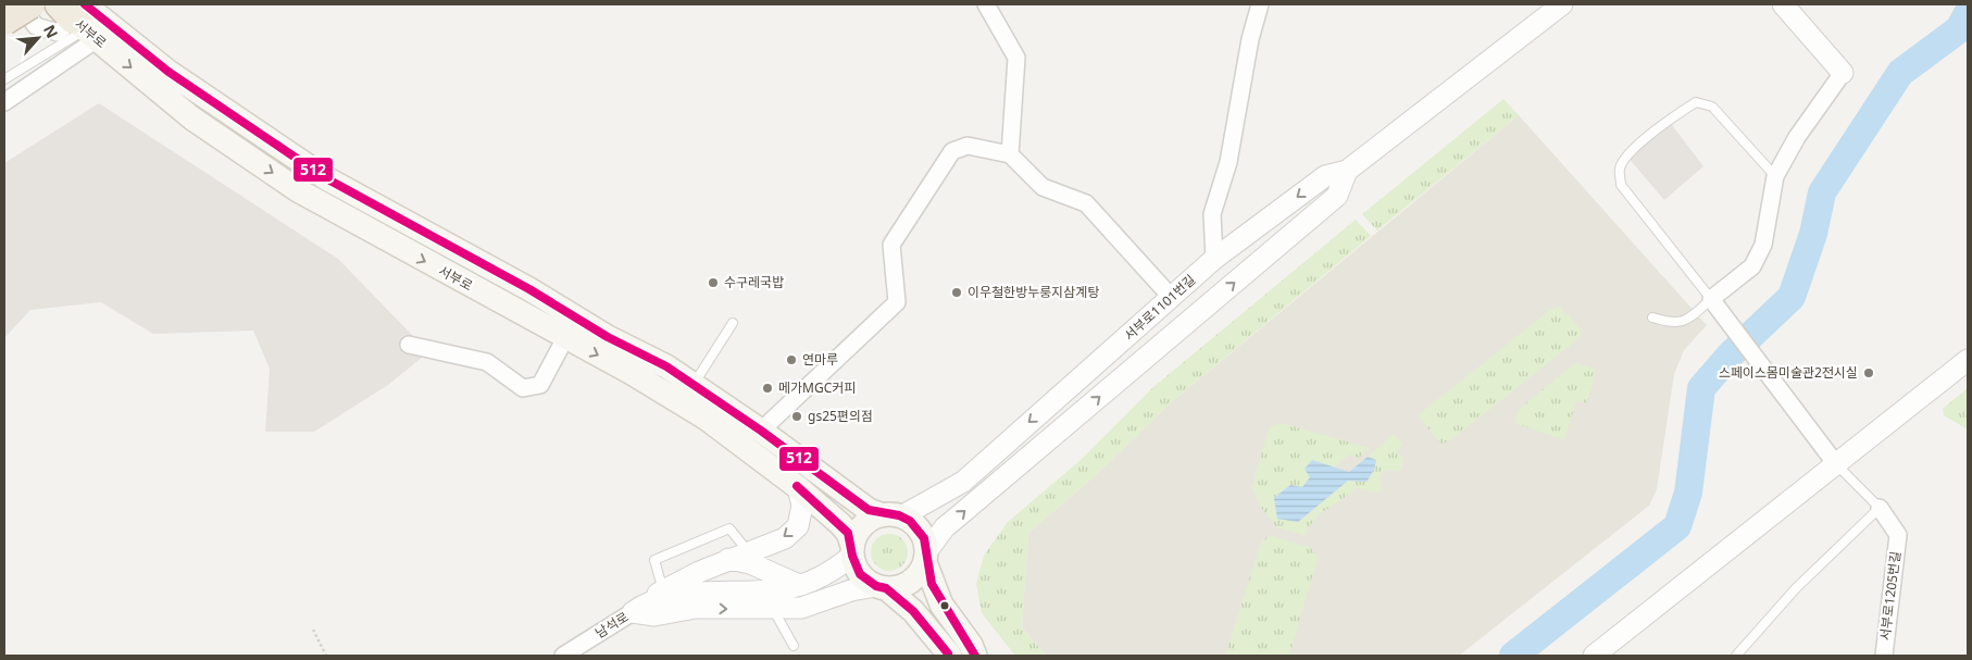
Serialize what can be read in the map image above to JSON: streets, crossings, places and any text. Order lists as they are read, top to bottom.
{
  "streets": {
    "main road": ["서부로"],
    "street": ["서부로1101번길", "서부로1205번길", "남석로"]
  },
  "crossings": [
    ["서부로", "서부로1101번길"]
  ],
  "places": [
    "수구레국밥",
    "이우철한방누룽지삼계탕",
    "연마루",
    "스페이스몸미술관2전시실",
    "메가MGC커피",
    "gs25편의점"
  ],
  "lines": ["transit line 512"],
  "north": "top right"
}
